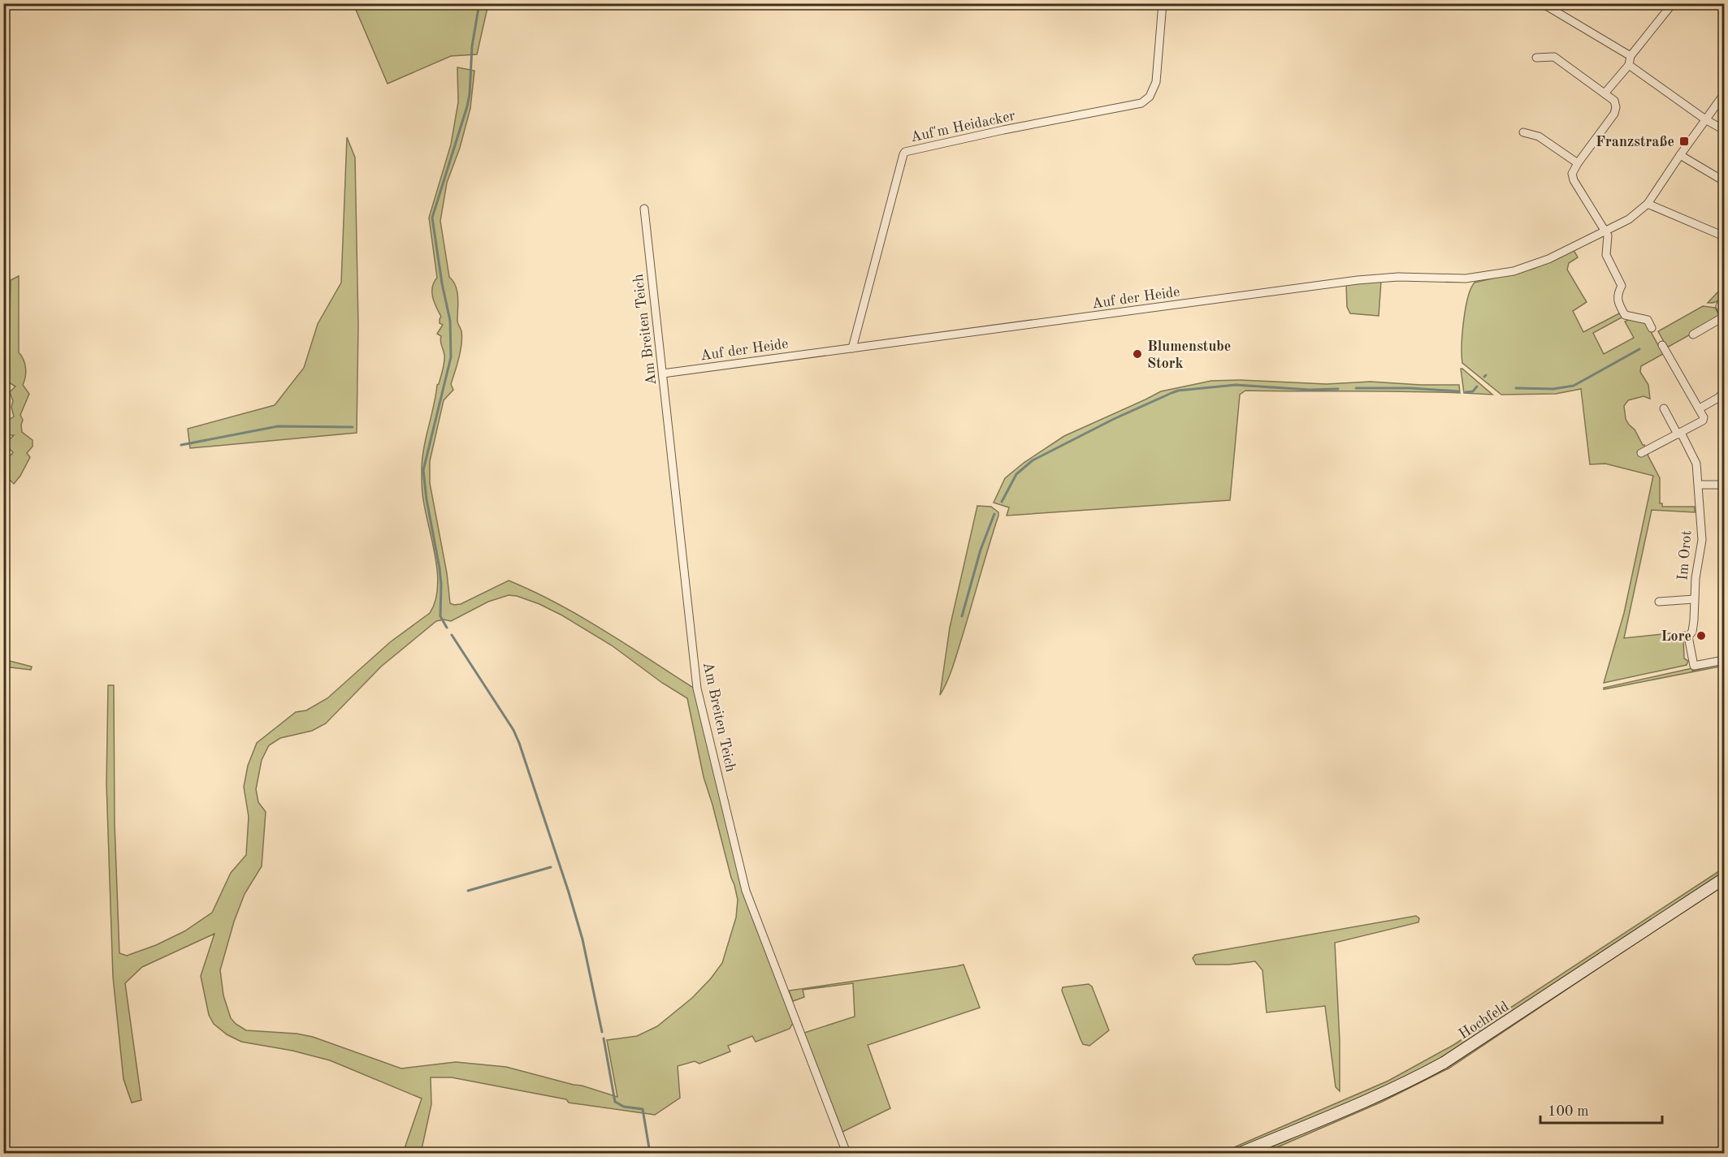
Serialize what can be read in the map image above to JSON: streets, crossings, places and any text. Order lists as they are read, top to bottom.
{
  "streets": {
    "street": [
      "Auf'm Heidacker",
      "Auf der Heide",
      "Am Breiten Teich",
      "Im Orot",
      "Hochfeld"
    ]
  },
  "crossings": [
    ["Auf'm Heidacker", "Auf der Heide"],
    ["Auf der Heide", "Am Breiten Teich"]
  ],
  "places": {
    "transit": ["Franzstraße"],
    "other": ["Blumenstube Stork", "Lore"]
  },
  "scale_bar": "100 m"
}
